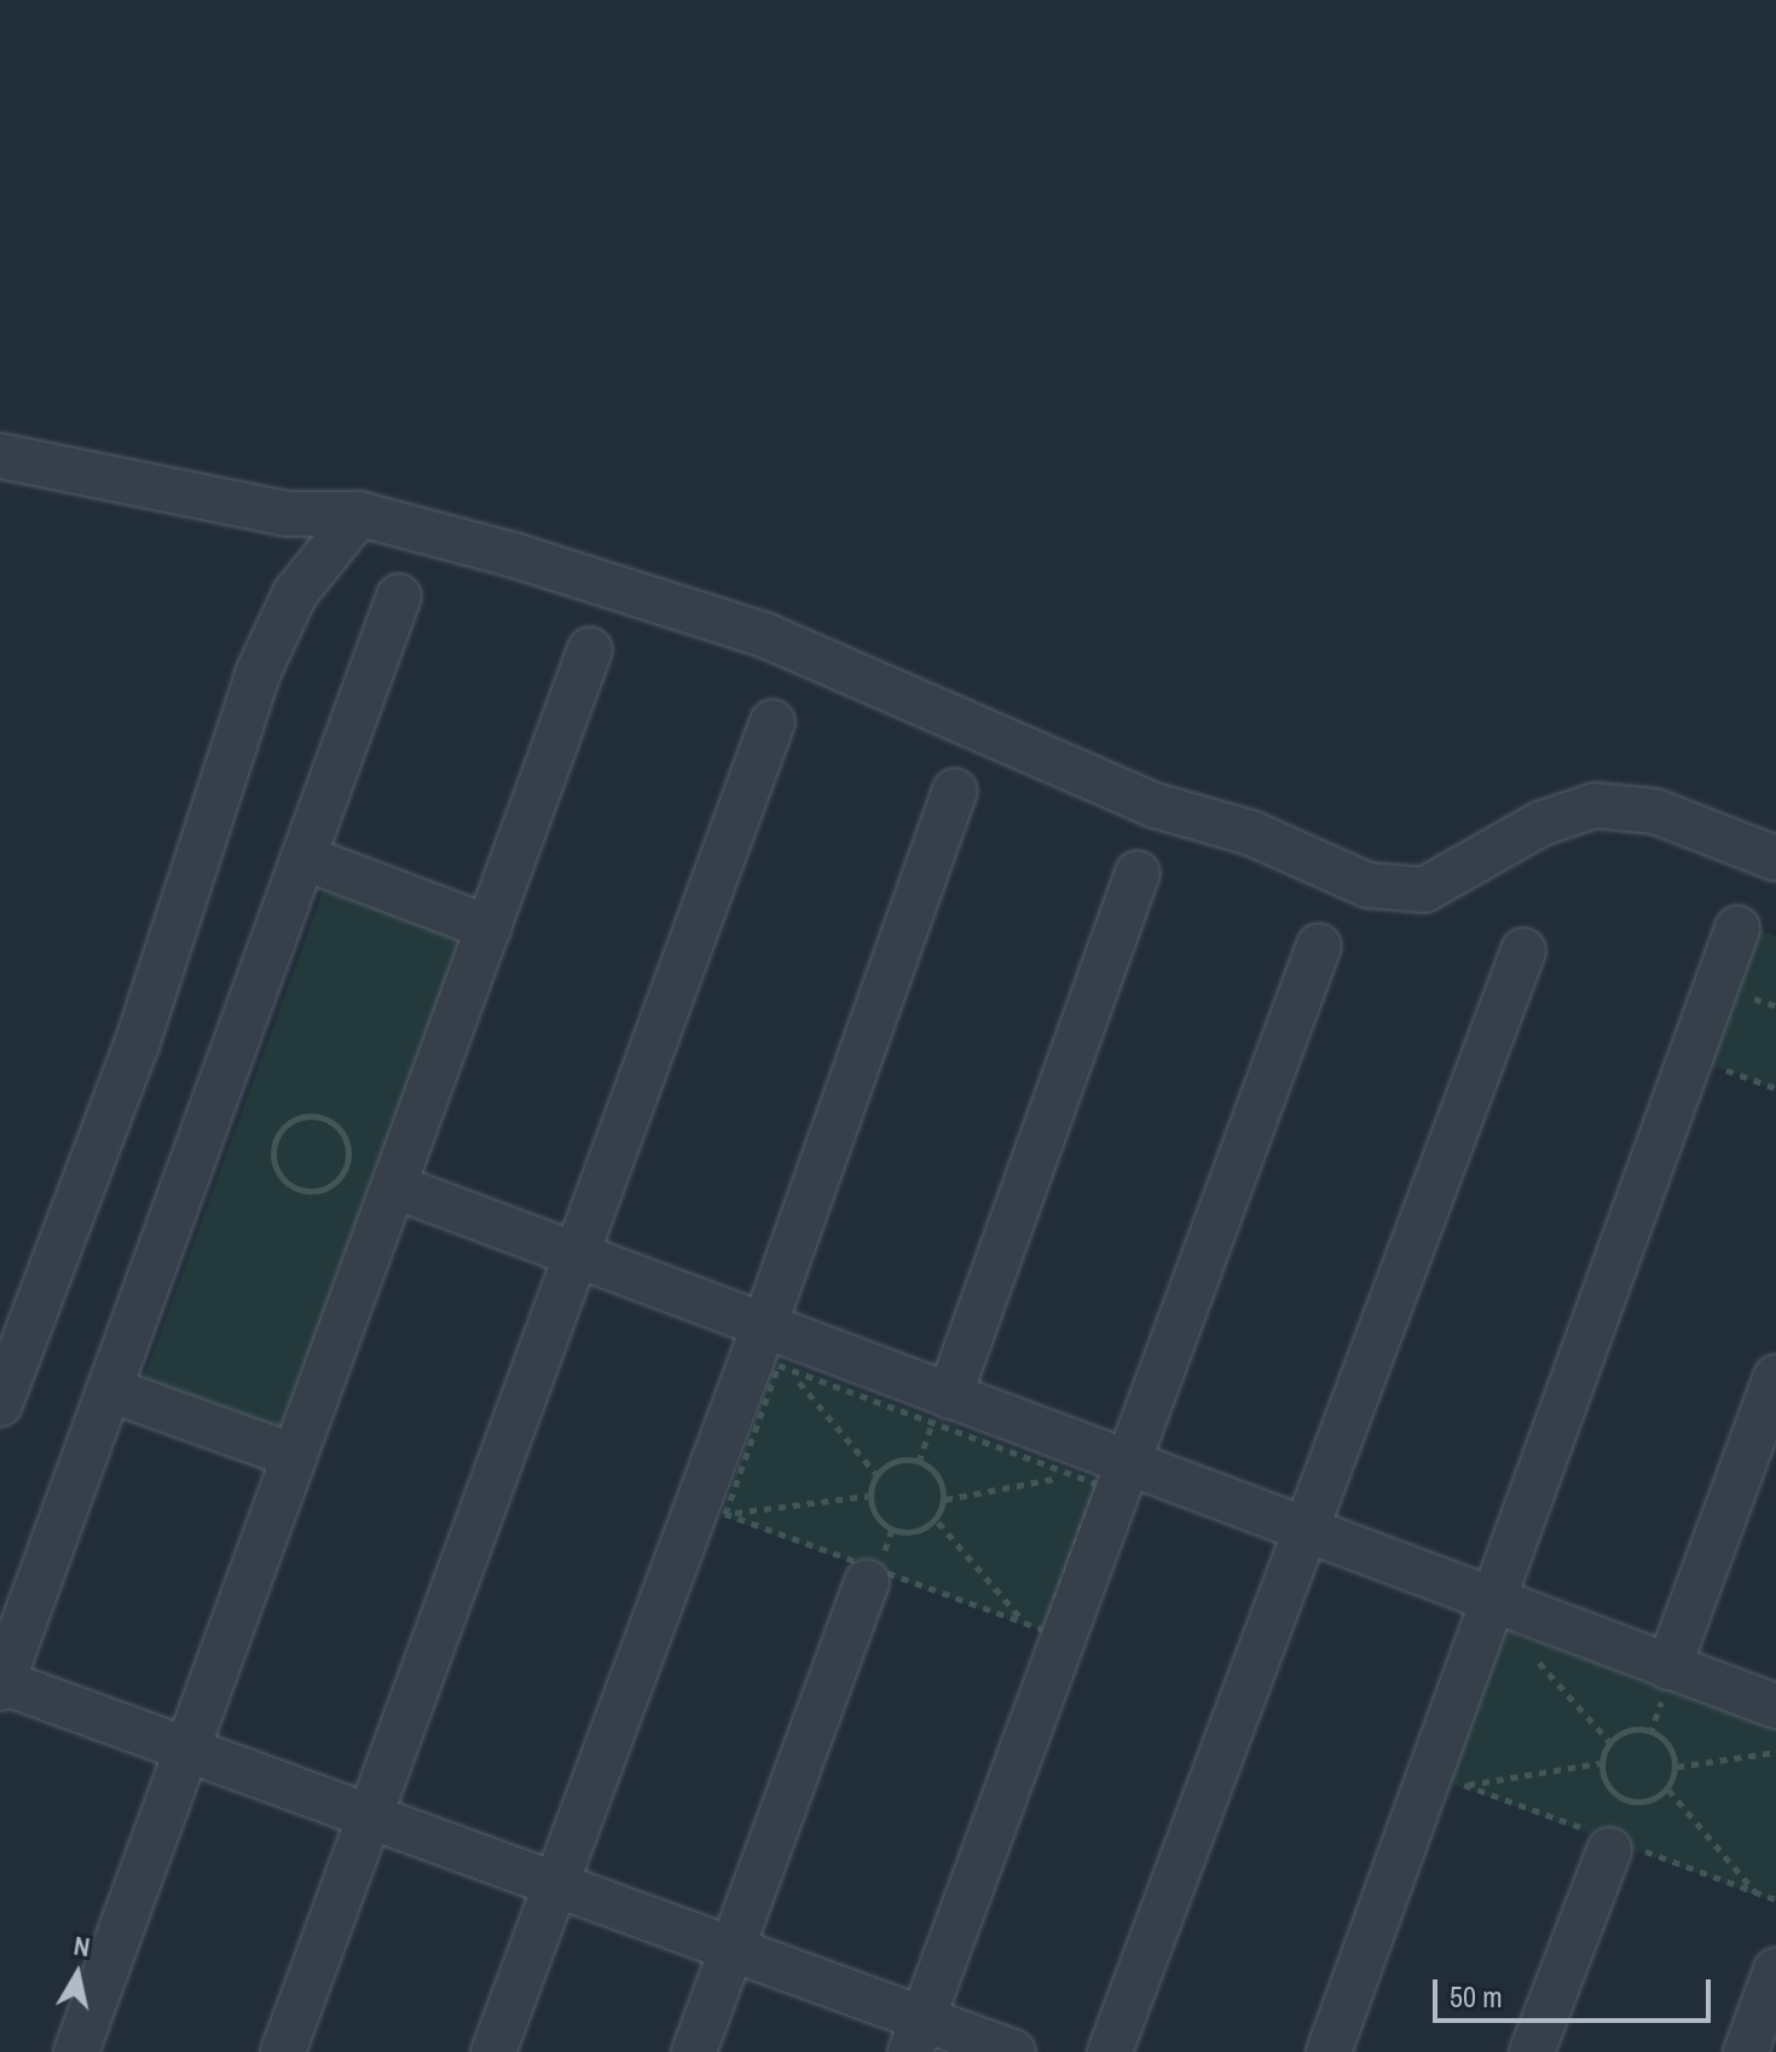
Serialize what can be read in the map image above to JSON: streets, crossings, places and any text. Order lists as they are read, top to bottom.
{
  "scale_bar": "50 m",
  "north": "top"
}
